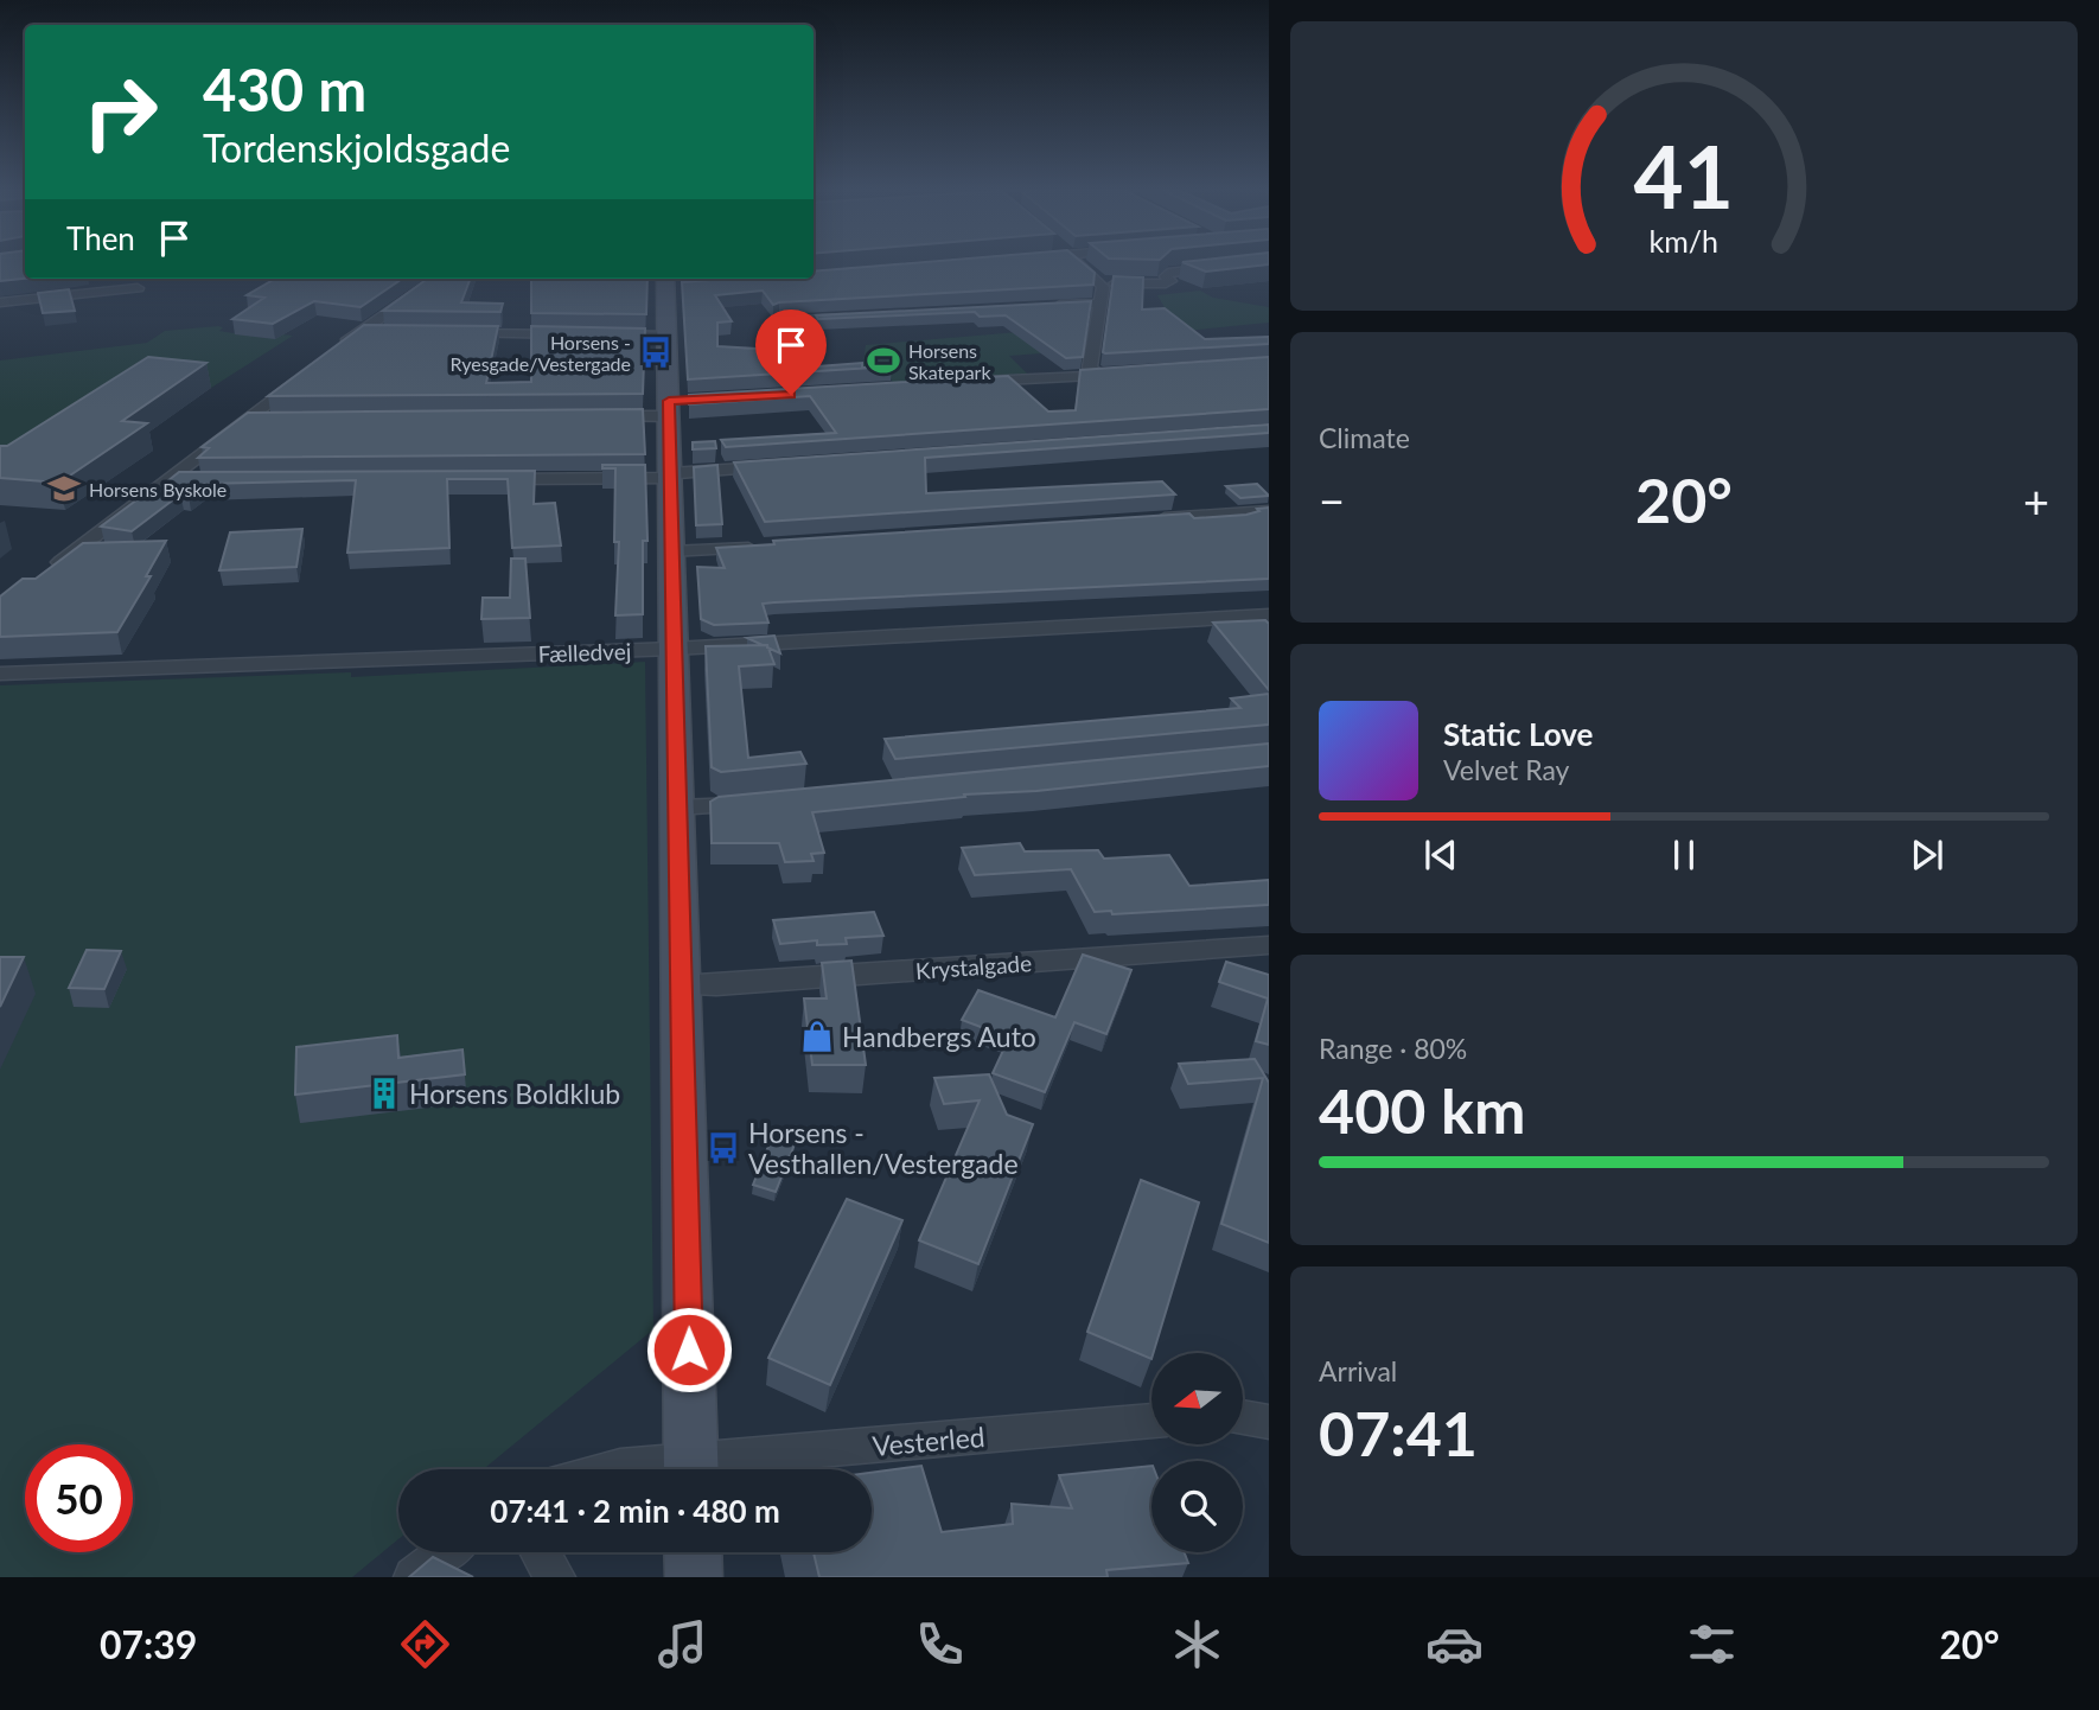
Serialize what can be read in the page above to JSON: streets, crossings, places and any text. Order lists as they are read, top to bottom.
{
  "streets": {
    "street": ["Fælledvej", "Krystalgade", "Vesterled"]
  },
  "places": {
    "bus stop": ["Horsens - Ryesgade/Vestergade", "Horsens - Vesthallen/Vestergade"],
    "sports": ["Horsens Skatepark"],
    "school or university": ["Horsens Byskole"],
    "shop": ["Handbergs Auto"],
    "building": ["Horsens Boldklub"]
  },
  "north": "left",
  "page": {
    "turn": ["430 m", "Tordenskjoldsgade"],
    "then": "Then",
    "tile": [
      "Climate",
      ["Range · 80%", "400 km"],
      ["Arrival", "07:41"]
    ],
    "heat": ["−", "20°", "+"],
    "song": ["Static Love", "Velvet Ray"],
    "limit": "50",
    "trip": "07:41 · 2 min · 480 m",
    "tabs": ["07:39", "20°"],
    "gauge": ["41", "km/h"]
  }
}
